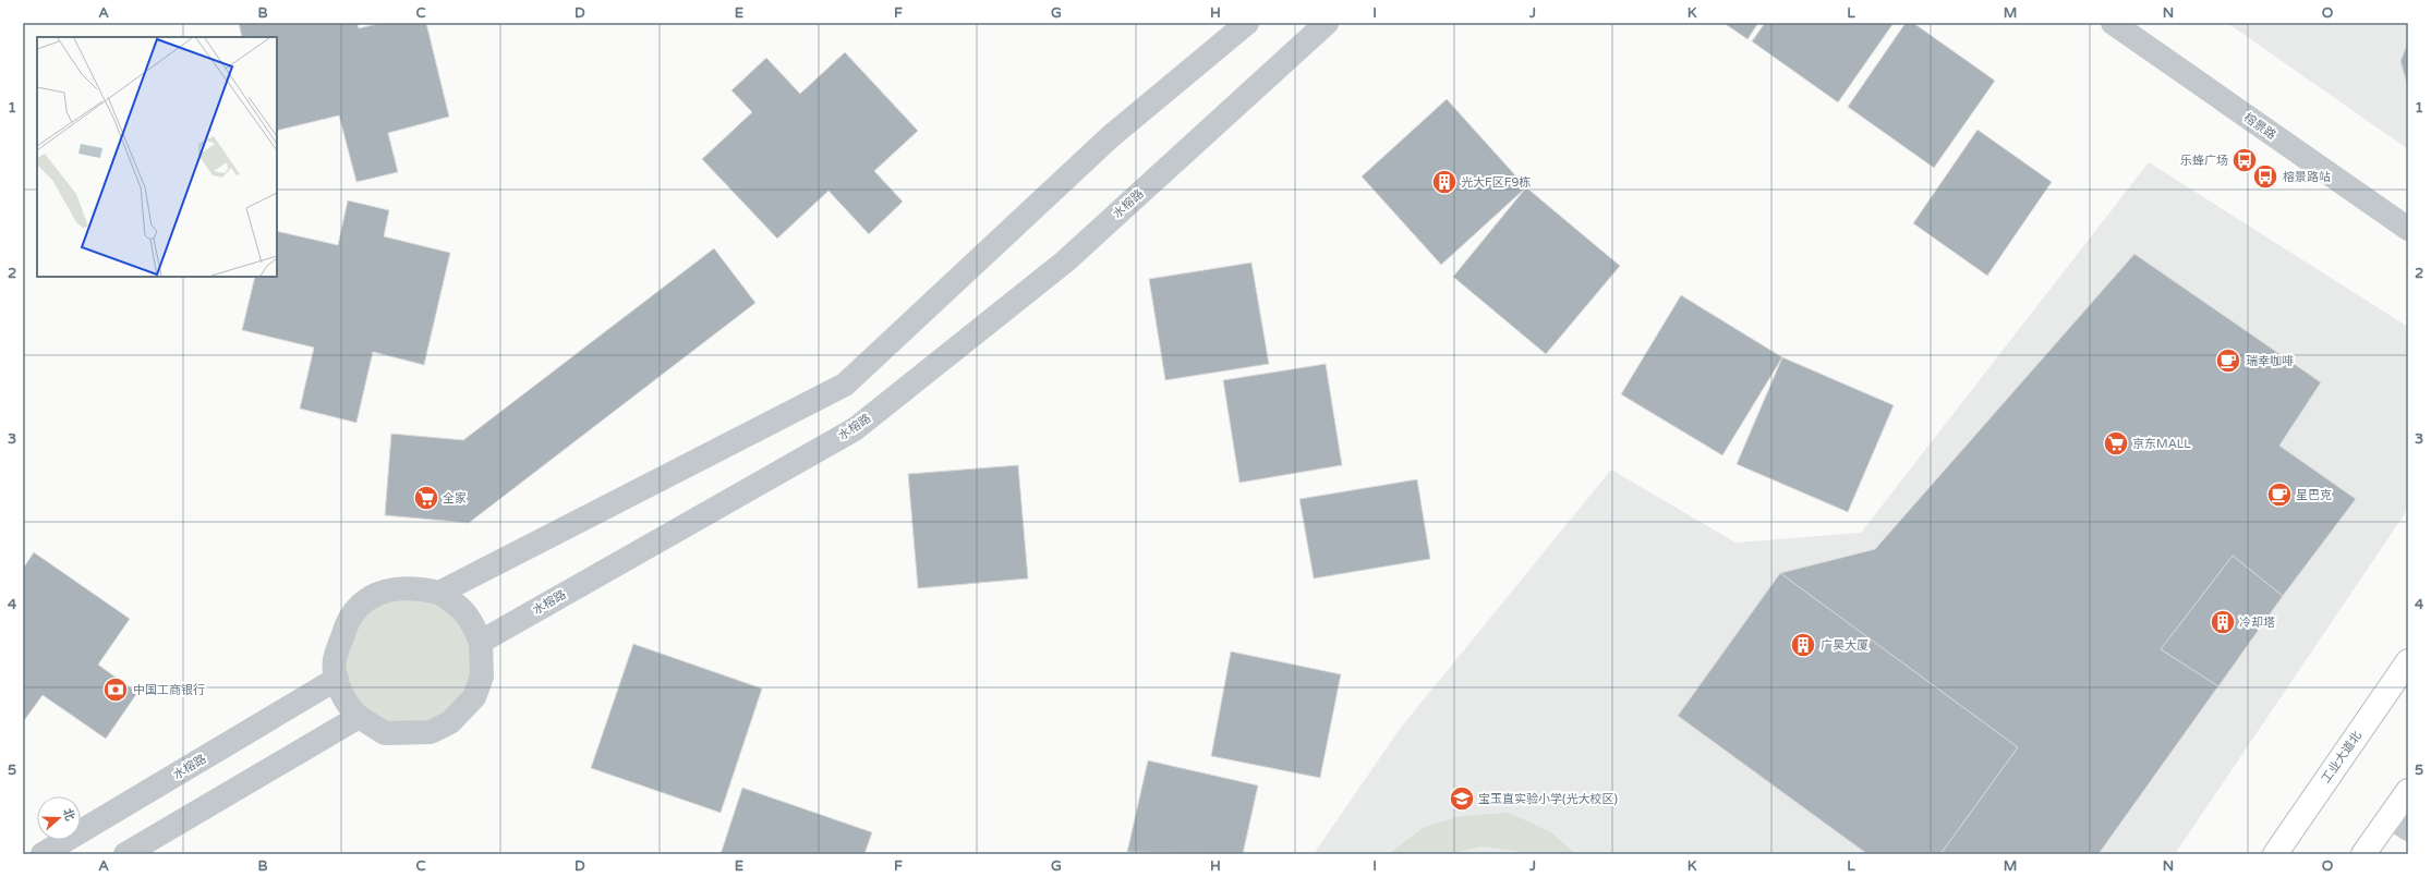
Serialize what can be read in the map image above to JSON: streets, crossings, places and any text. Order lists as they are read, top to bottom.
{
  "streets": {
    "main road": ["工业大道北"],
    "street": ["榕景路", "水榕路"]
  },
  "places": {
    "bus stop": ["乐蜂广场", "榕景路站"],
    "building": ["光大F区F9栋", "冷却塔", "广昊大厦"],
    "cafe": ["瑞幸咖啡", "星巴克"],
    "supermarket": ["京东MALL", "全家"],
    "bank": ["中国工商银行"],
    "school or university": ["宝玉直实验小学(光大校区)"]
  },
  "north": "right",
  "grid": {
    "columns": [
      "A",
      "B",
      "C",
      "D",
      "E",
      "F",
      "G",
      "H",
      "I",
      "J",
      "K",
      "L",
      "M",
      "N",
      "O"
    ],
    "rows": [
      "1",
      "2",
      "3",
      "4",
      "5"
    ]
  }
}
